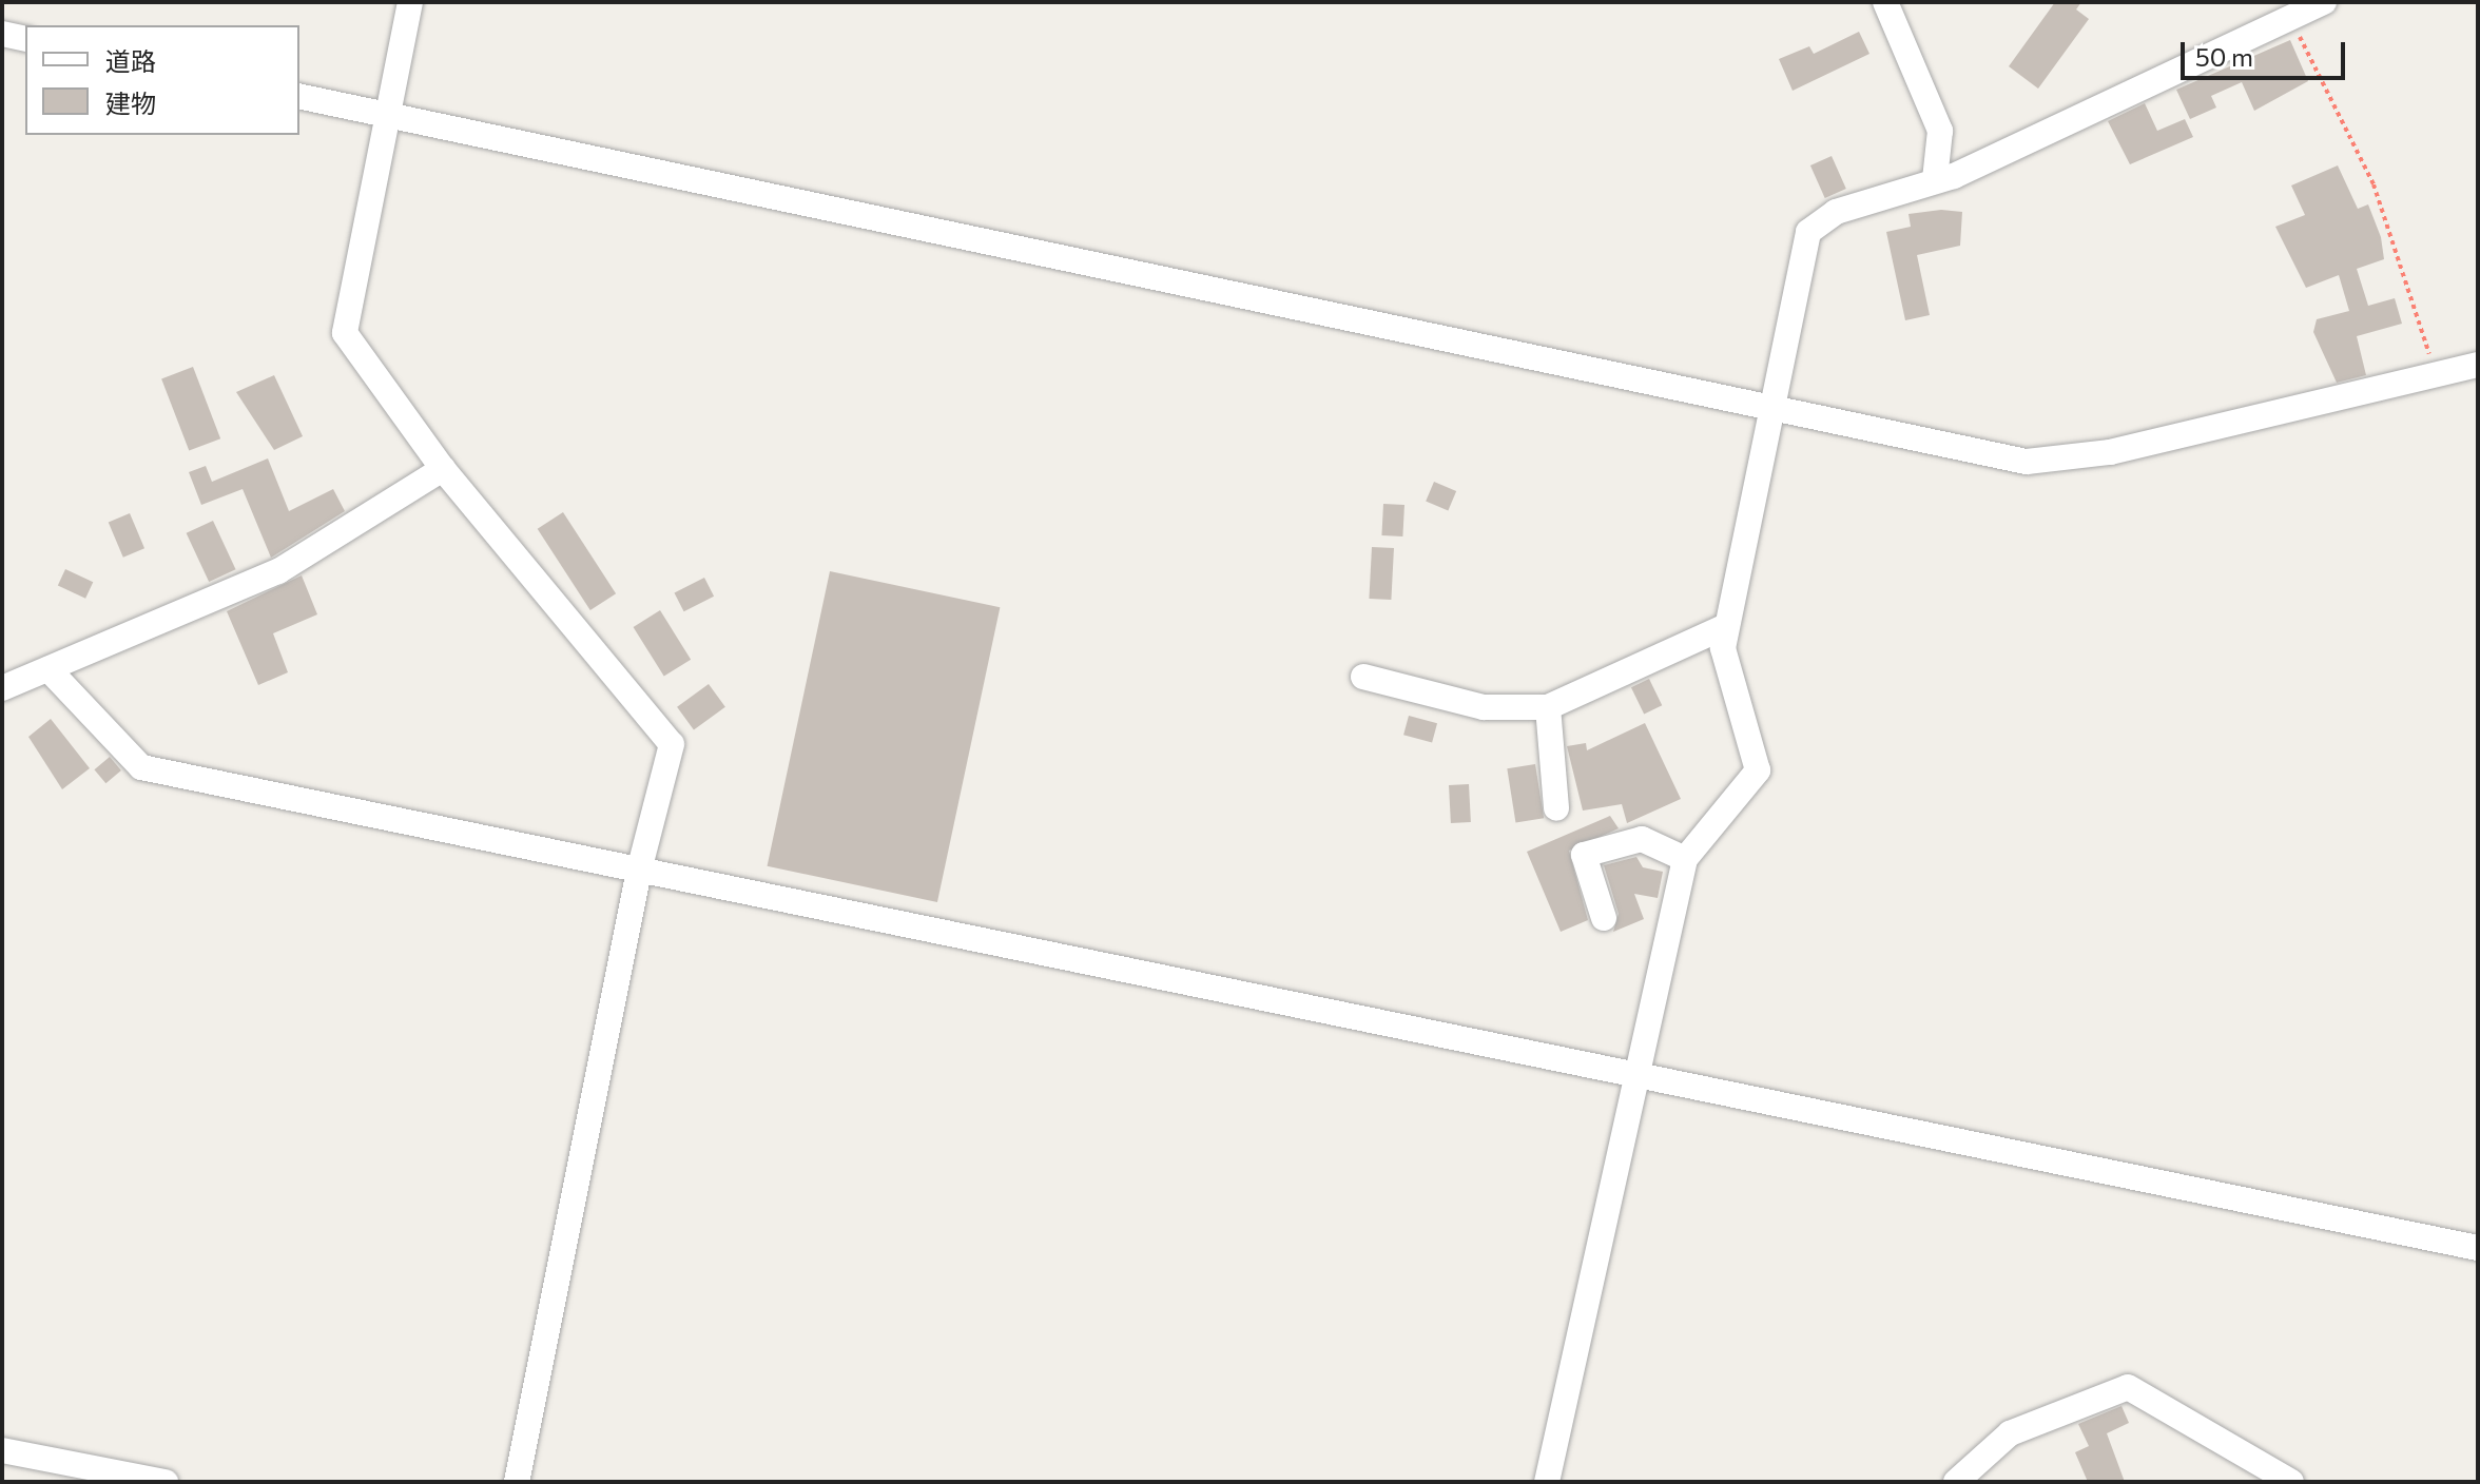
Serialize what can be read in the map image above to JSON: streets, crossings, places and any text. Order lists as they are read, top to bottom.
{
  "legend": ["道路", "建物"],
  "scale_bar": "50 m"
}
